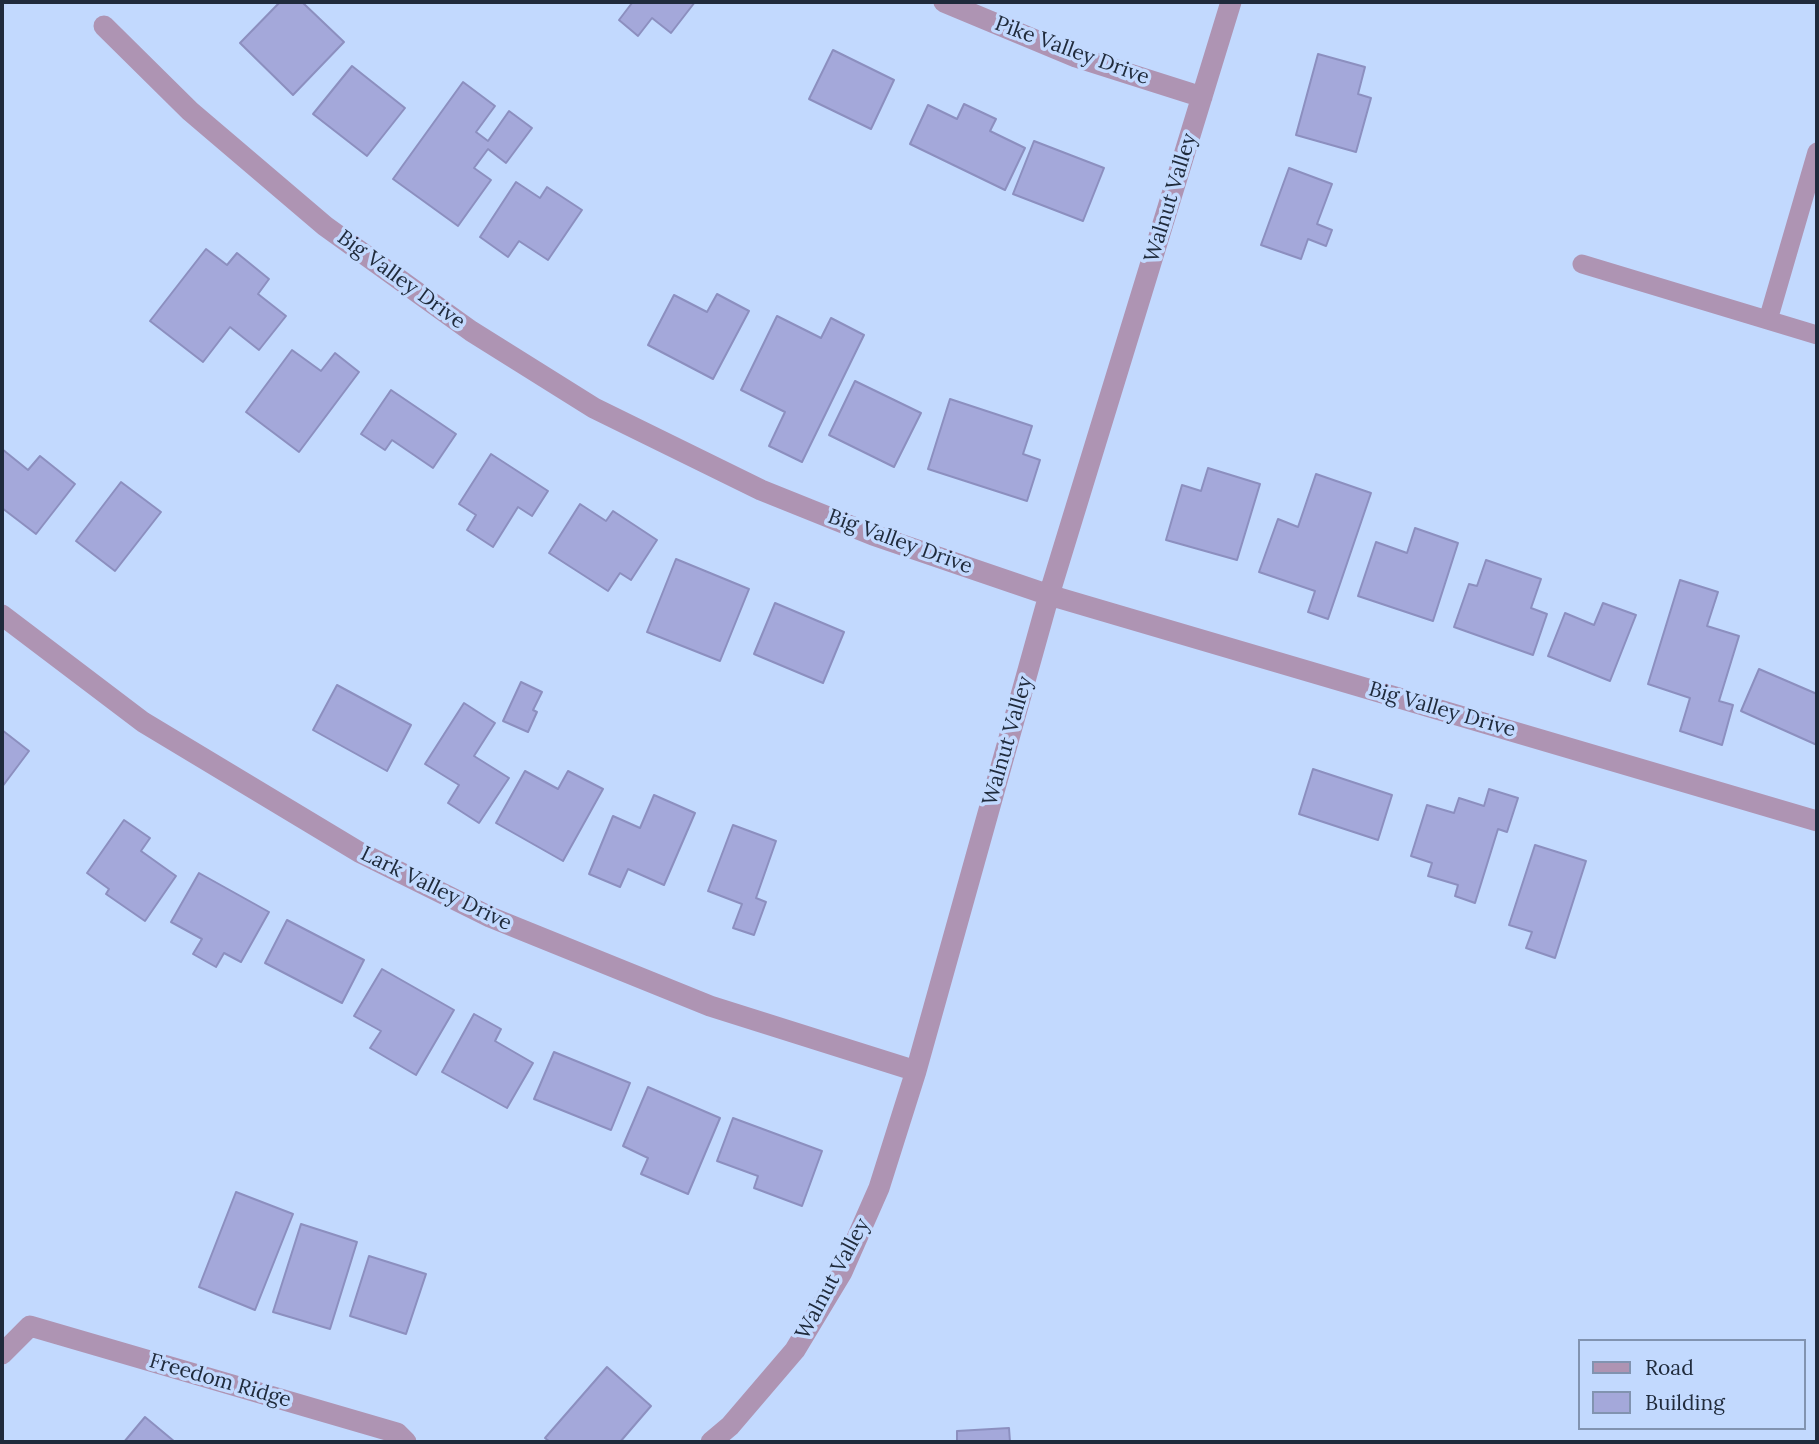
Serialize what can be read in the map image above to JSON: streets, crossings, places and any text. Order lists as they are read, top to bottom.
{
  "streets": {
    "street": [
      "Pike Valley Drive",
      "Walnut Valley",
      "Big Valley Drive",
      "Lark Valley Drive",
      "Freedom Ridge"
    ]
  },
  "crossings": [
    ["Pike Valley Drive", "Walnut Valley"],
    ["Walnut Valley", "Big Valley Drive"],
    ["Walnut Valley", "Lark Valley Drive"]
  ],
  "legend": ["Road", "Building"]
}
